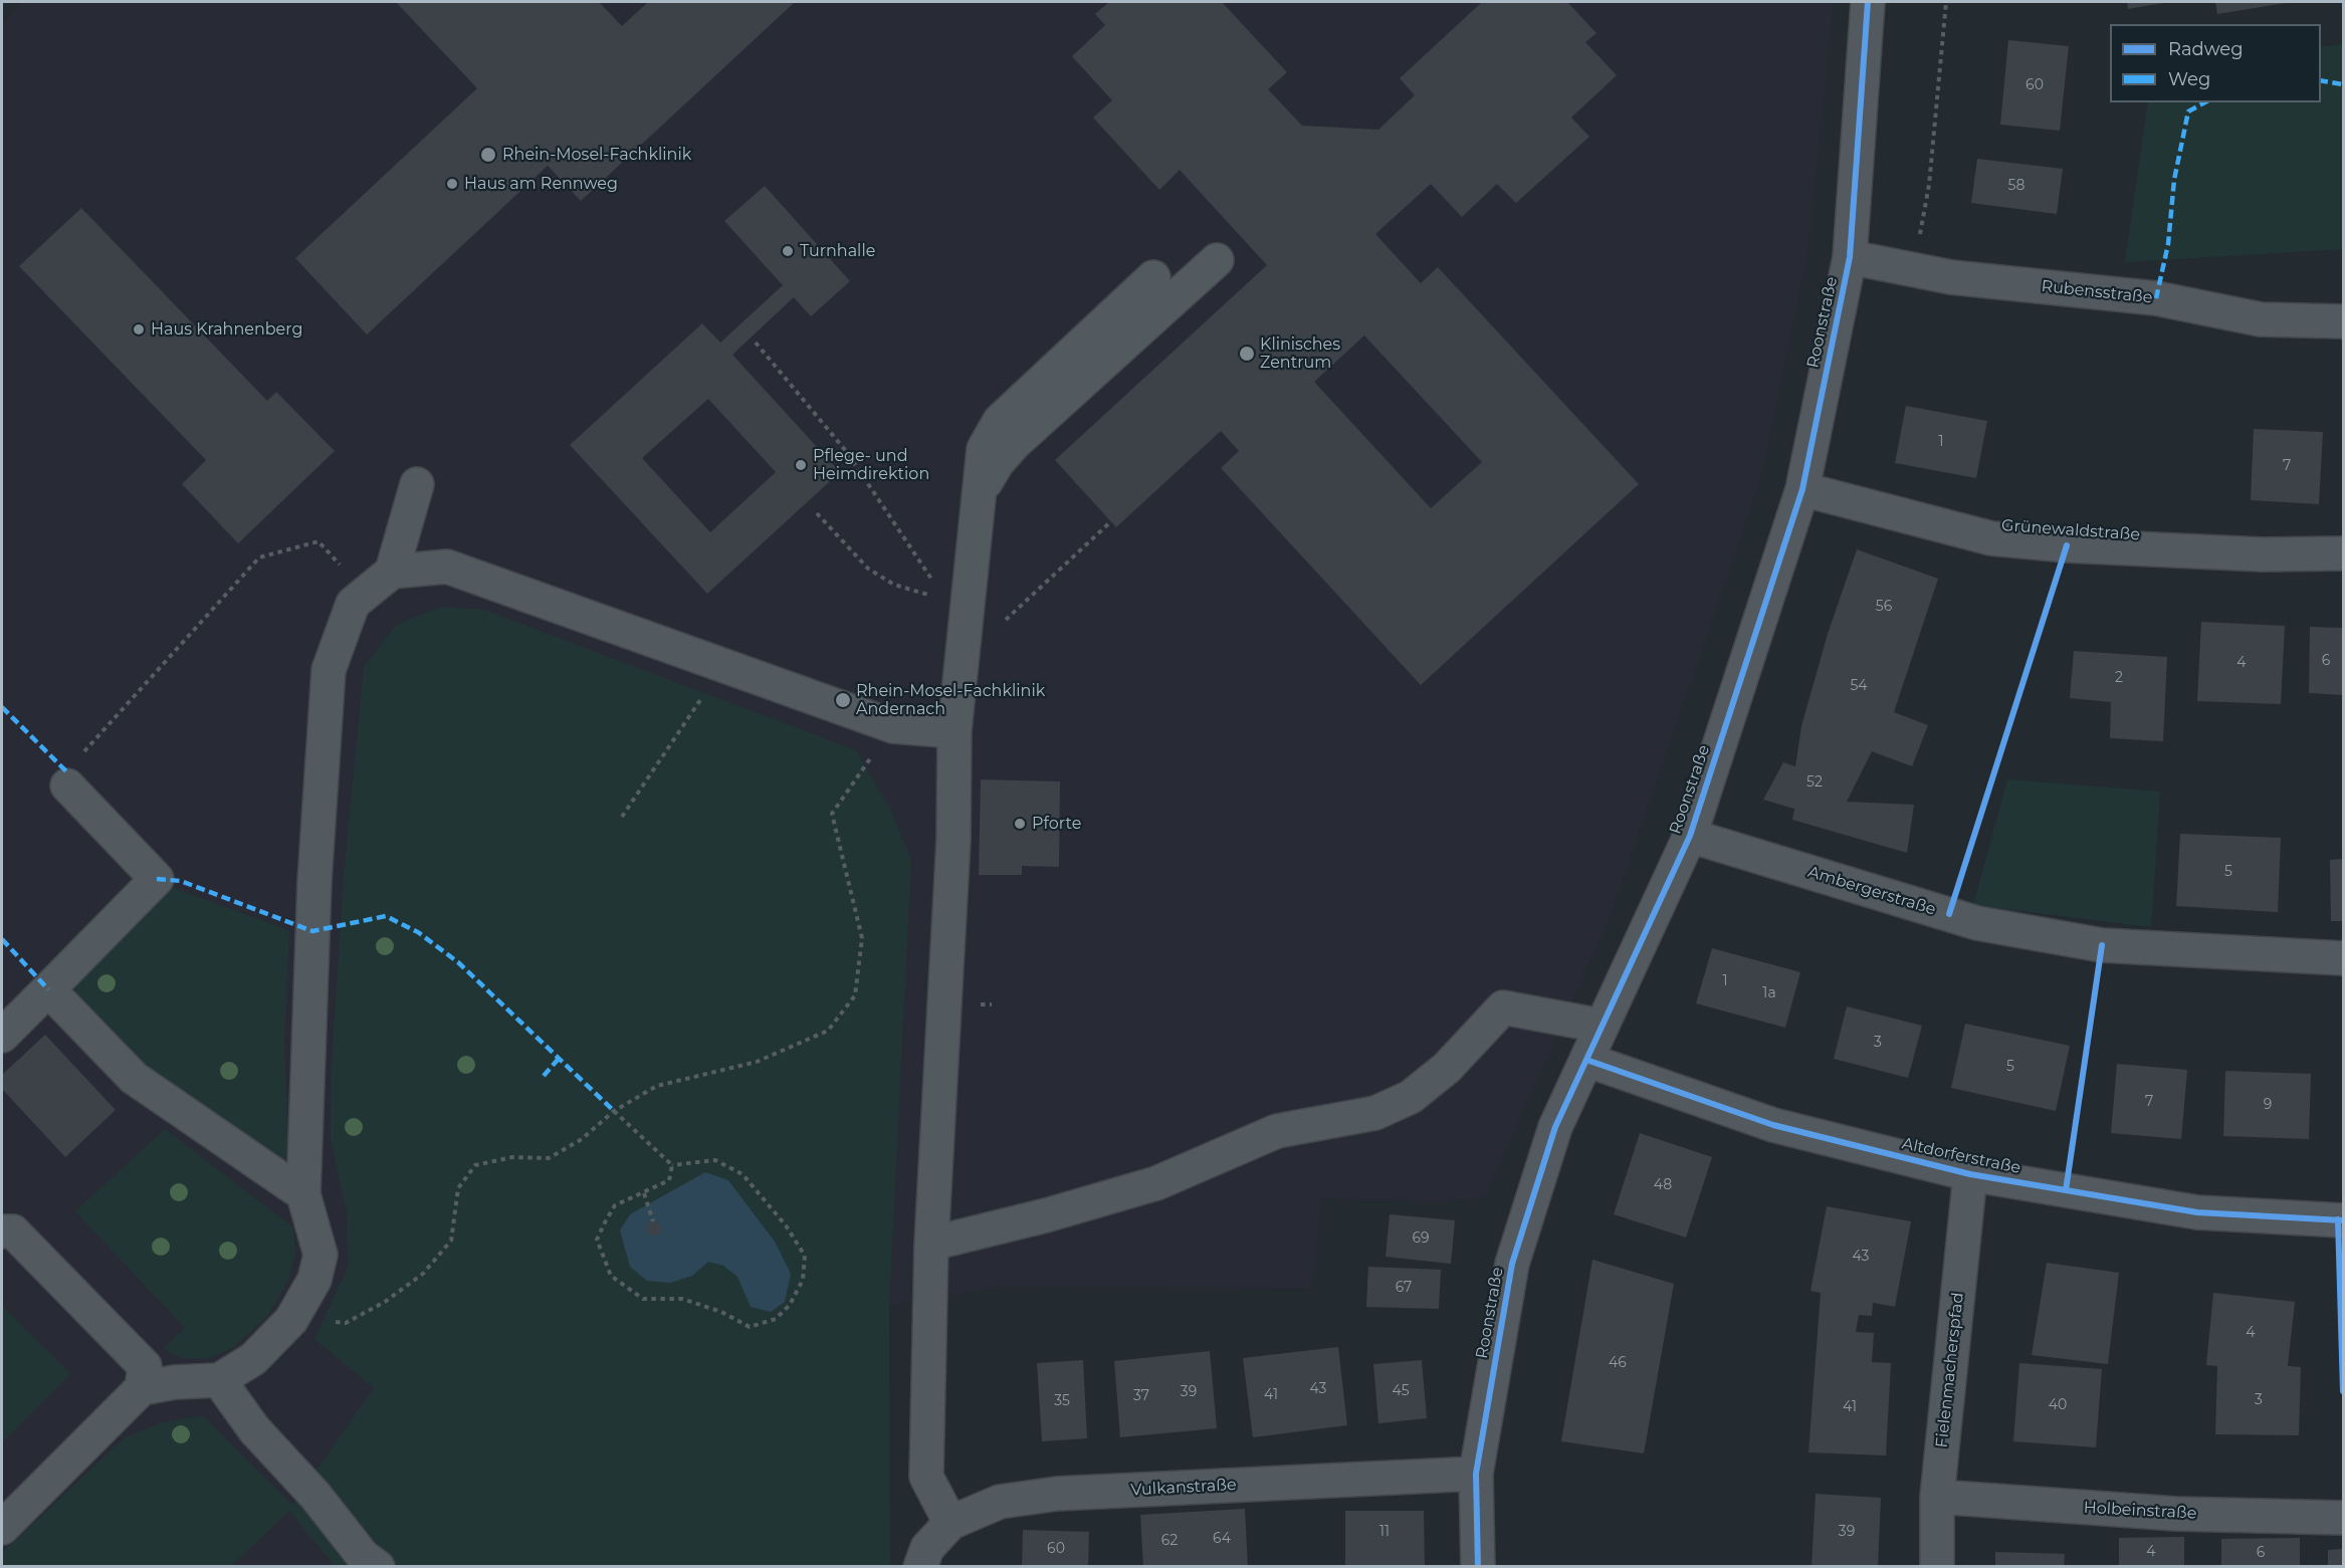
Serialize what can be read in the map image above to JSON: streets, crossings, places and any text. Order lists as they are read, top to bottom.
{
  "streets": {
    "street": [
      "Rubensstraße",
      "Roonstraße",
      "Grünewaldstraße",
      "Ambergerstraße",
      "Altdorferstraße",
      "Fielenmacherspfad",
      "Vulkanstraße",
      "Holbeinstraße"
    ]
  },
  "crossings": [
    ["Rubensstraße", "Roonstraße"],
    ["Roonstraße", "Grünewaldstraße"],
    ["Roonstraße", "Ambergerstraße"],
    ["Roonstraße", "Altdorferstraße"],
    ["Roonstraße", "Vulkanstraße"],
    ["Altdorferstraße", "Fielenmacherspfad"],
    ["Fielenmacherspfad", "Holbeinstraße"]
  ],
  "places": [
    "Rhein-Mosel-Fachklinik",
    "Haus am Rennweg",
    "Turnhalle",
    "Haus Krahnenberg",
    "Klinisches Zentrum",
    "Pflege- und Heimdirektion",
    "Rhein-Mosel-Fachklinik Andernach",
    "Pforte"
  ],
  "house_numbers": [
    "60",
    "58",
    "1",
    "7",
    "56",
    "6",
    "4",
    "2",
    "54",
    "52",
    "5",
    "1",
    "1a",
    "3",
    "5",
    "7",
    "9",
    "48",
    "69",
    "43",
    "67",
    "4",
    "46",
    "43",
    "45",
    "39",
    "41",
    "37",
    "3",
    "35",
    "40",
    "41",
    "11",
    "39",
    "64",
    "62",
    "60",
    "4",
    "6"
  ],
  "legend": ["Radweg", "Weg"]
}
